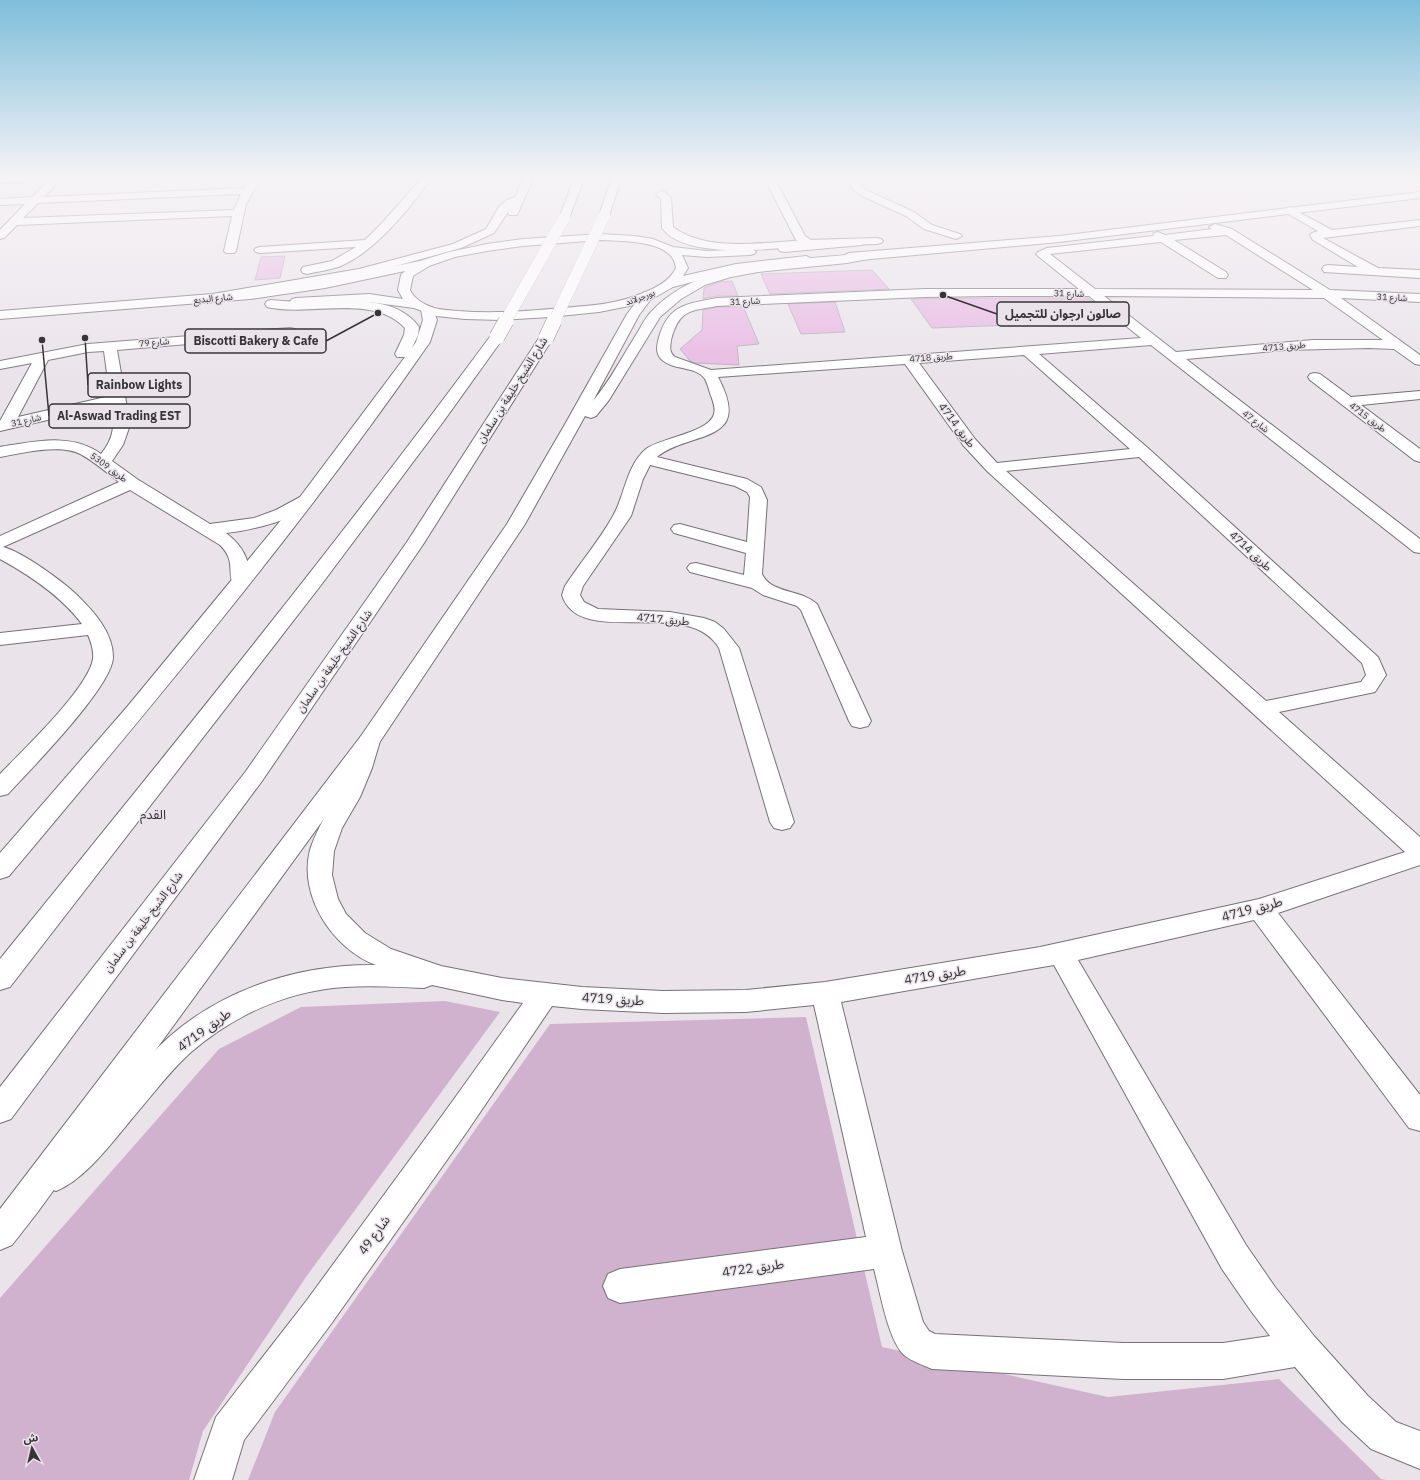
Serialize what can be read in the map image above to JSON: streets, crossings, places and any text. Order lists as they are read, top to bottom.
{
  "streets": {
    "main road": [
      "شارع 31",
      "بورجرلاند",
      "شارع البديع",
      "شارع 79",
      "طريق 4713",
      "طريق 4718",
      "شارع الشيخ خليفة بن سلمان",
      "طريق 4715",
      "شارع 47",
      "طريق 4714",
      "طريق 5309",
      "طريق 4717",
      "طريق 4719",
      "شارع 49",
      "طريق 4722"
    ]
  },
  "crossings": [
    ["شارع 31", "طريق 4718"],
    ["شارع 31", "شارع 47"],
    ["شارع 31", "طريق 4717"],
    ["بورجرلاند", "شارع البديع"],
    ["طريق 4713", "شارع 47"],
    ["طريق 4718", "شارع 47"],
    ["طريق 4718", "طريق 4714"],
    ["طريق 4718", "طريق 4717"],
    ["طريق 4719", "شارع 49"]
  ],
  "districts": ["القدم"],
  "places": [
    "صالون ارجوان للتجميل",
    "Biscotti Bakery & Cafe",
    "Rainbow Lights",
    "Al-Aswad Trading EST"
  ],
  "north": "top"
}
